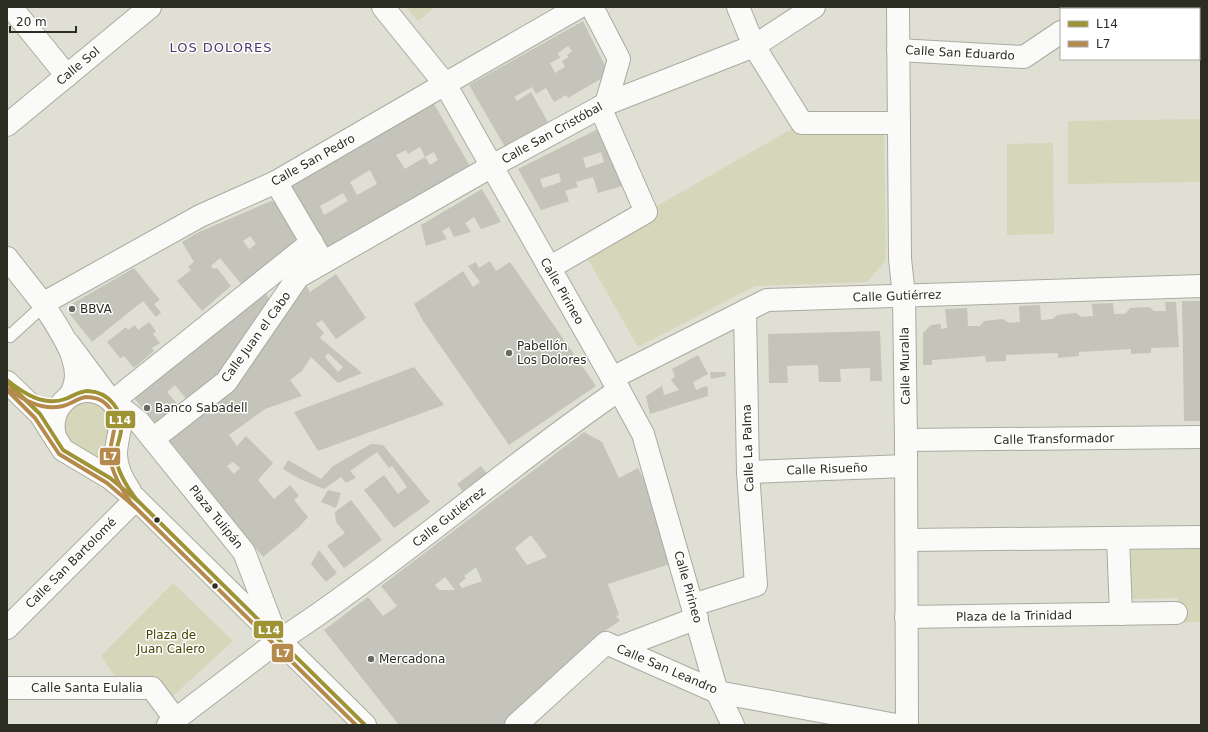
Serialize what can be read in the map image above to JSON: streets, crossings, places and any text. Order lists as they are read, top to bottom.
{
  "streets": {
    "street": [
      "Calle San Eduardo",
      "Calle Sol",
      "Calle San Cristóbal",
      "Calle San Pedro",
      "Calle Pirineo",
      "Calle Gutiérrez",
      "Calle Juan el Cabo",
      "Calle Muralla",
      "Calle Transformador",
      "Calle La Palma",
      "Calle Risueño",
      "Plaza Tulipán",
      "Calle San Bartolomé",
      "Plaza de la Trinidad",
      "Calle San Leandro",
      "Calle Santa Eulalia"
    ]
  },
  "crossings": [
    ["Calle San Eduardo", "Calle Muralla"],
    ["Calle San Cristóbal", "Calle Pirineo"],
    ["Calle San Cristóbal", "Calle Juan el Cabo"],
    ["Calle San Pedro", "Calle Pirineo"],
    ["Calle San Pedro", "Plaza Tulipán"],
    ["Calle Pirineo", "Calle Gutiérrez"],
    ["Calle Pirineo", "Calle La Palma"],
    ["Calle Pirineo", "Calle San Leandro"],
    ["Calle Gutiérrez", "Calle Muralla"],
    ["Calle Gutiérrez", "Calle La Palma"],
    ["Calle Gutiérrez", "Plaza Tulipán"],
    ["Calle Gutiérrez", "Calle Santa Eulalia"],
    ["Calle Juan el Cabo", "Plaza Tulipán"],
    ["Calle Muralla", "Calle Transformador"],
    ["Calle Muralla", "Calle Risueño"],
    ["Calle Muralla", "Plaza de la Trinidad"],
    ["Calle La Palma", "Calle Risueño"],
    ["Plaza Tulipán", "Calle San Bartolomé"]
  ],
  "districts": ["LOS DOLORES"],
  "parks": ["Plaza de Juan Calero"],
  "places": [
    "BBVA",
    "Pabellón Los Dolores",
    "Banco Sabadell",
    "Mercadona"
  ],
  "lines": ["transit line L14", "transit line L7"],
  "legend": ["L14", "L7"],
  "scale_bar": "20 m"
}
